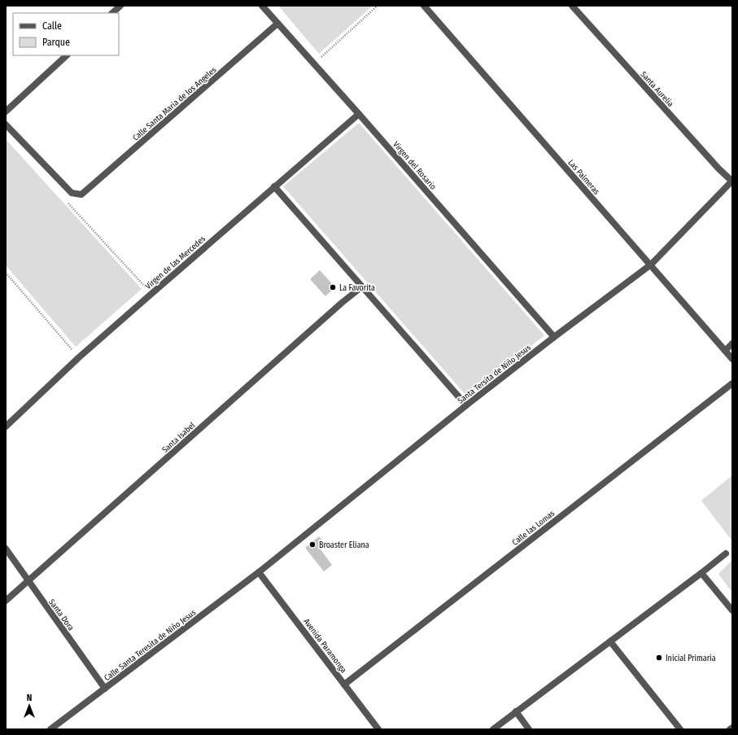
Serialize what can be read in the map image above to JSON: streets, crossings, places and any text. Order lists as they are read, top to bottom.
{
  "streets": {
    "street": [
      "Santa Aurelia",
      "Calle Santa Maria de los Angeles",
      "Virgen del Rosario",
      "Las Palmeras",
      "Virgen de las Mercedes",
      "Santa Tersita de Niño Jesus",
      "Santa Isabel",
      "Calle las Lomas",
      "Santa Dora",
      "Calle Santa Teresita de Niño Jesus",
      "Avenida Paramonga"
    ]
  },
  "crossings": [
    ["Santa Aurelia", "Santa Tersita de Niño Jesus"],
    ["Calle Santa Maria de los Angeles", "Virgen del Rosario"],
    ["Virgen del Rosario", "Virgen de las Mercedes"],
    ["Virgen del Rosario", "Santa Tersita de Niño Jesus"],
    ["Las Palmeras", "Santa Tersita de Niño Jesus"],
    ["Santa Tersita de Niño Jesus", "Calle Santa Teresita de Niño Jesus"],
    ["Santa Tersita de Niño Jesus", "Avenida Paramonga"],
    ["Santa Isabel", "Santa Dora"],
    ["Calle las Lomas", "Avenida Paramonga"],
    ["Santa Dora", "Calle Santa Teresita de Niño Jesus"],
    ["Calle Santa Teresita de Niño Jesus", "Avenida Paramonga"]
  ],
  "places": ["La Favorita", "Broaster Eliana", "Inicial Primaria"],
  "legend": ["Calle", "Parque"],
  "north": "top"
}
